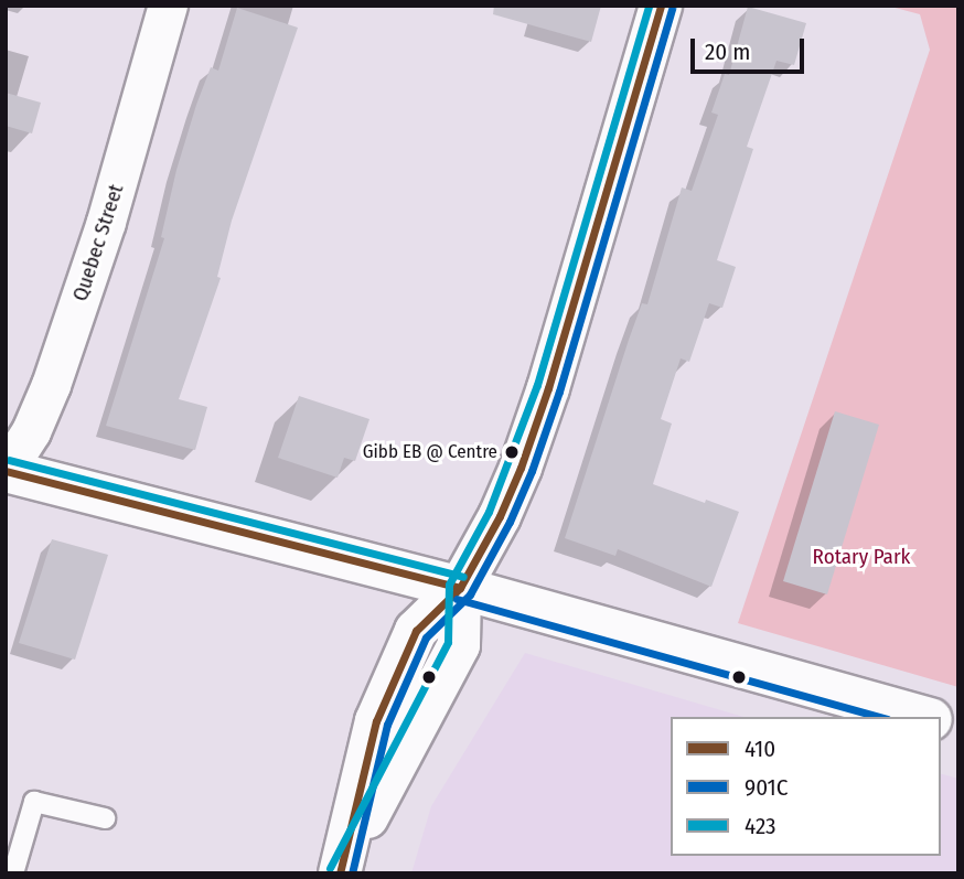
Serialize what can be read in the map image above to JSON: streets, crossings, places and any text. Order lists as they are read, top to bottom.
{
  "streets": {
    "street": ["Quebec Street"]
  },
  "parks": ["Rotary Park"],
  "places": ["Gibb EB @ Centre"],
  "lines": ["transit line 410", "transit line 423", "transit line 901C"],
  "legend": ["410", "901C", "423"],
  "scale_bar": "20 m"
}
